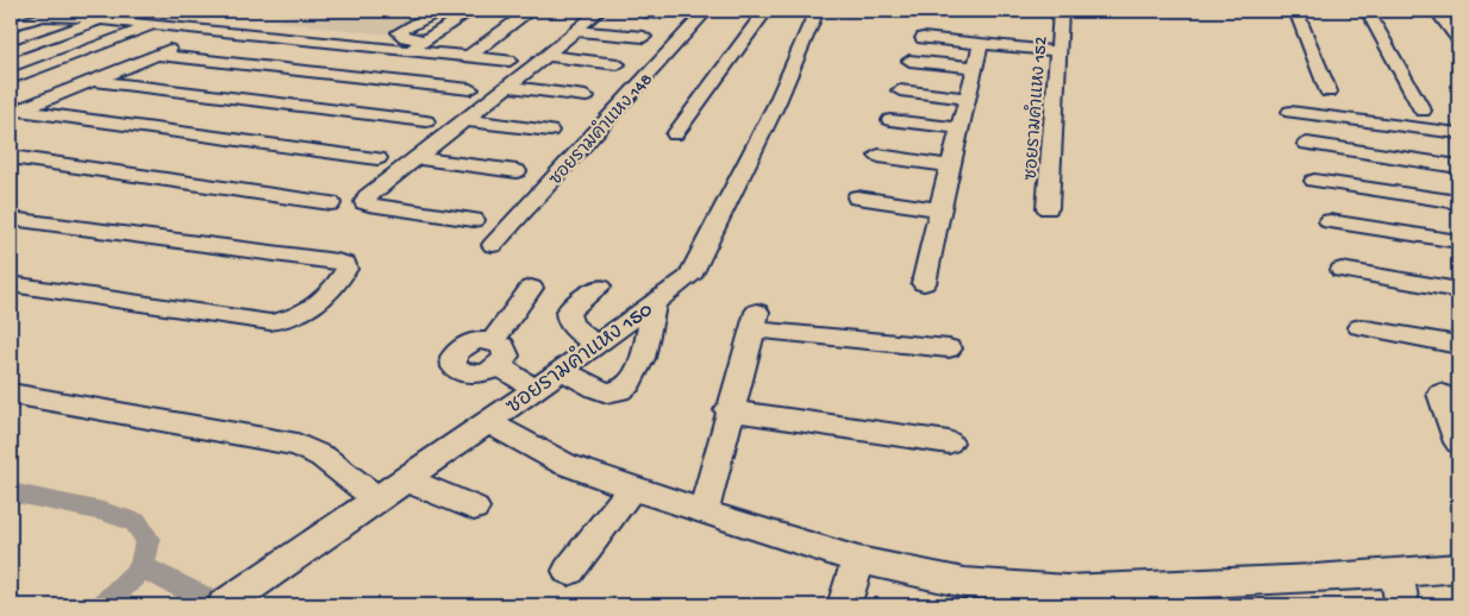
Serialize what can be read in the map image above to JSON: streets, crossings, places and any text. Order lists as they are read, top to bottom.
{
  "streets": {
    "street": ["ซอยรามคำแหง 152", "ซอยรามคำแหง 148", "ซอยรามคำแหง 150"]
  }
}
